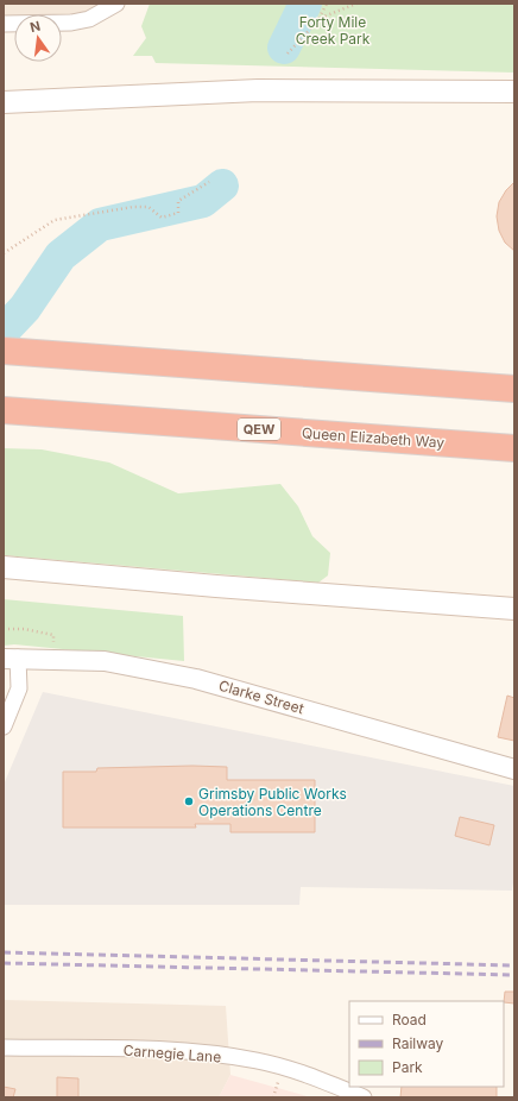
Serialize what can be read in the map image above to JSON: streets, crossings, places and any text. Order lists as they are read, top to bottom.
{
  "streets": {
    "highway": ["QEW", "Queen Elizabeth Way"],
    "street": ["Clarke Street", "Carnegie Lane"]
  },
  "parks": ["Forty Mile Creek Park"],
  "places": ["Grimsby Public Works Operations Centre"],
  "legend": ["Road", "Railway", "Park"],
  "north": "top"
}
